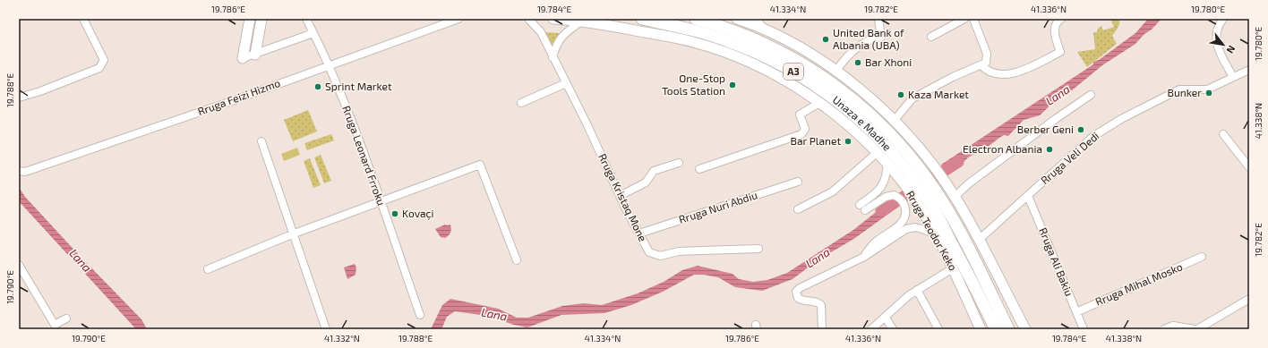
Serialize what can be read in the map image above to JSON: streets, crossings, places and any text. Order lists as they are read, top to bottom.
{
  "streets": {
    "highway": ["A3", "Unaza e Madhe"],
    "main road": ["Rruga Teodor Keko"],
    "street": [
      "Rruga Feizi Hizmo",
      "Rruga Leonard Frroku",
      "Rruga Veli Dedi",
      "Rruga Kristaq Mone",
      "Rruga Nuri Abdiu",
      "Rruga Ali Bakiu",
      "Rruga Mihal Mosko"
    ]
  },
  "crossings": [
    ["Rruga Feizi Hizmo", "Rruga Leonard Frroku"],
    ["Unaza e Madhe", "Rruga Teodor Keko"],
    ["Rruga Veli Dedi", "Rruga Ali Bakiu"],
    ["Rruga Kristaq Mone", "Rruga Nuri Abdiu"],
    ["Rruga Ali Bakiu", "Rruga Mihal Mosko"]
  ],
  "water": ["Lana"],
  "places": [
    "United Bank of Albania (UBA)",
    "Bar Xhoni",
    "One-Stop Tools Station",
    "Sprint Market",
    "Bunker",
    "Kaza Market",
    "Berber Geni",
    "Bar Planet",
    "Electron Albania",
    "Kovaçi"
  ],
  "north": "bottom right",
  "coordinates": [
    "19.786°E",
    "19.784°E",
    "41.334°N",
    "19.782°E",
    "41.336°N",
    "19.780°E",
    "19.788°E",
    "41.338°N",
    "19.790°E",
    "41.332°N"
  ]
}
